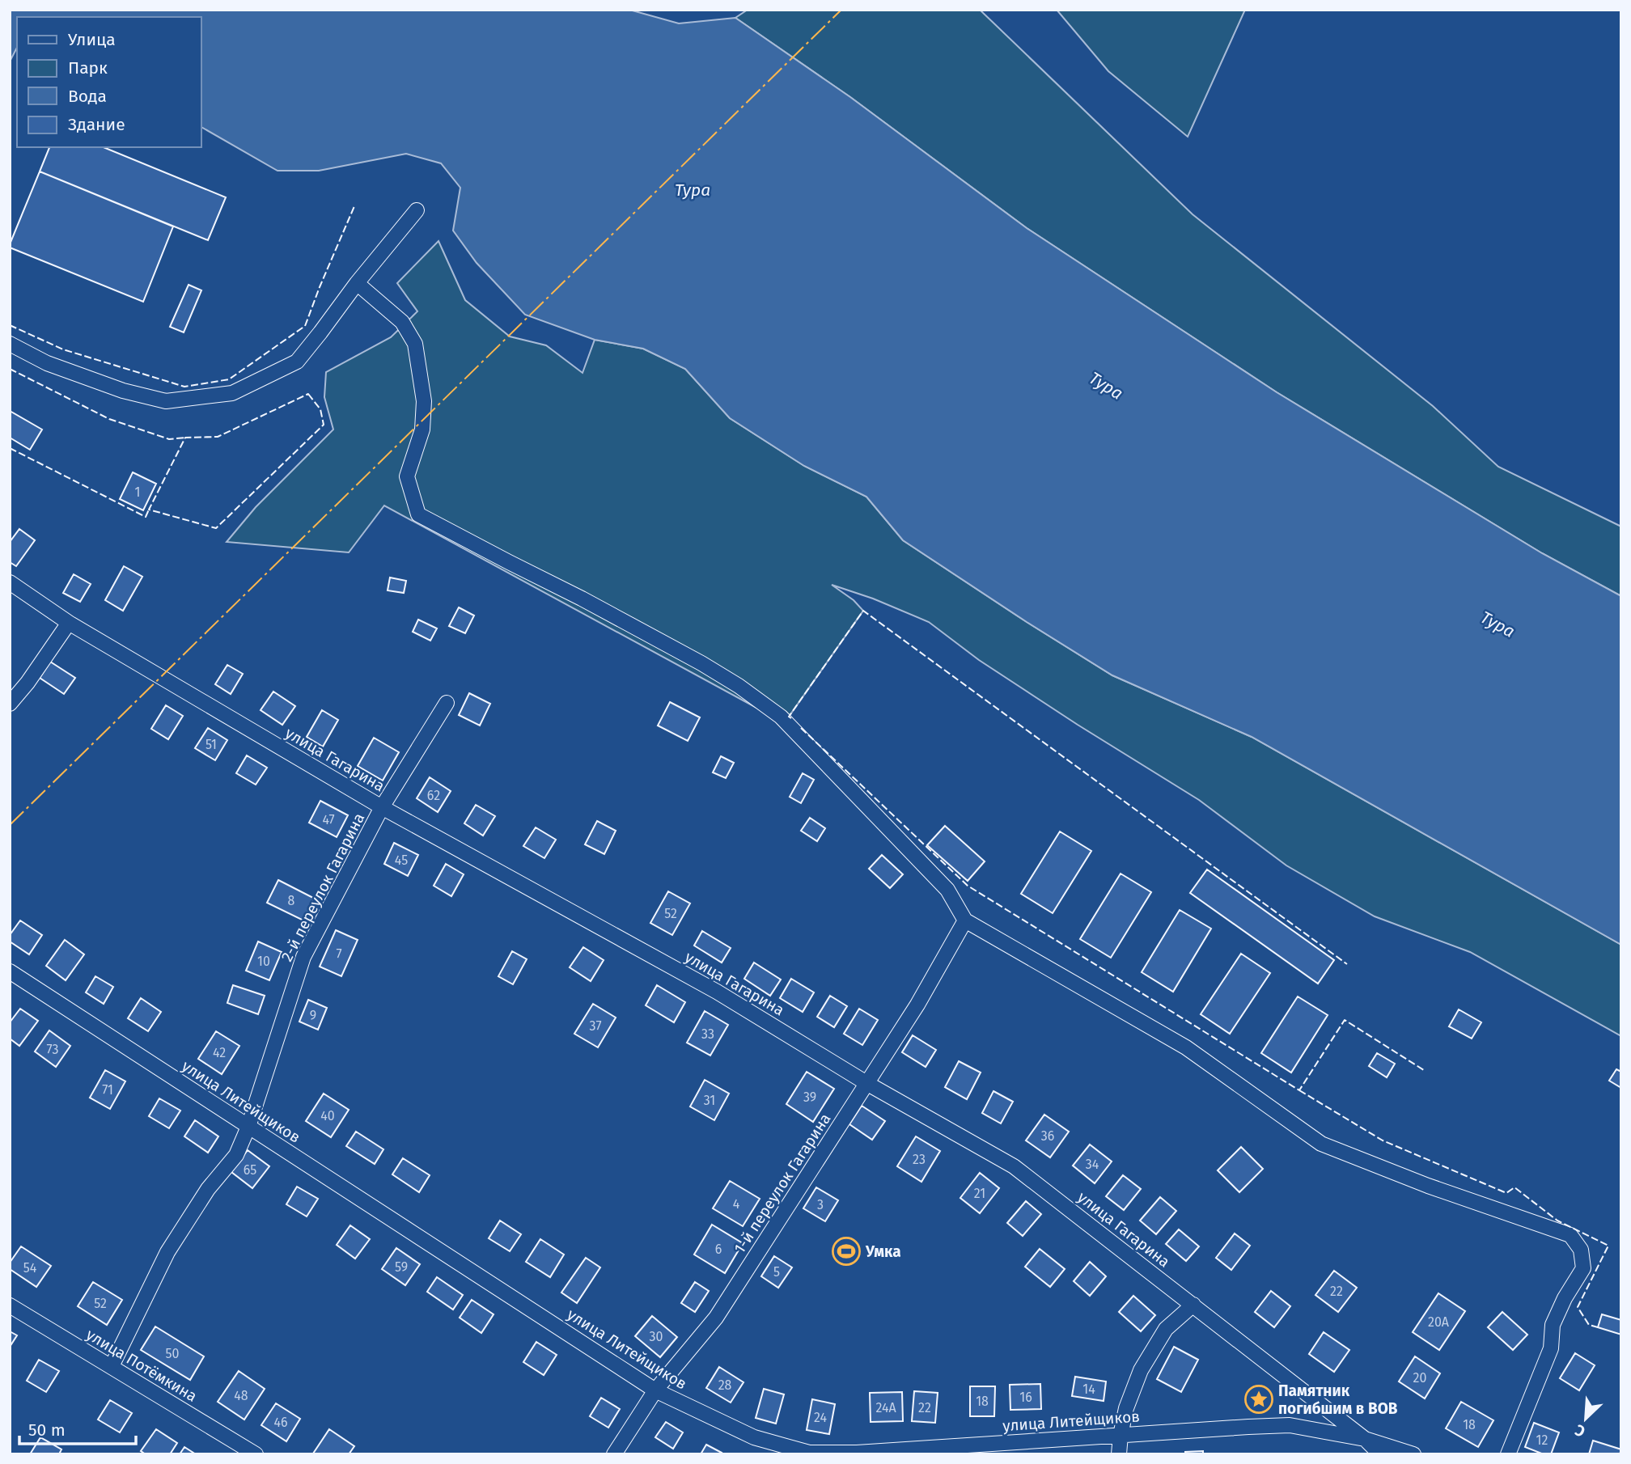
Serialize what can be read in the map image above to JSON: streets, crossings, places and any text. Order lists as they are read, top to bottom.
{
  "streets": {
    "street": [
      "улица Гагарина",
      "2-й переулок Гагарина",
      "улица Литейщиков",
      "1-й переулок Гагарина",
      "улица Потёмкина"
    ]
  },
  "crossings": [
    ["улица Гагарина", "2-й переулок Гагарина"],
    ["улица Гагарина", "улица Литейщиков"],
    ["улица Гагарина", "1-й переулок Гагарина"],
    ["2-й переулок Гагарина", "улица Литейщиков"],
    ["2-й переулок Гагарина", "улица Потёмкина"],
    ["улица Литейщиков", "1-й переулок Гагарина"]
  ],
  "water": ["Тура"],
  "places": {
    "sports": ["Умка"],
    "place": ["Памятник погибшим в ВОВ"]
  },
  "house_numbers": [
    "1",
    "51",
    "62",
    "47",
    "45",
    "8",
    "52",
    "7",
    "10",
    "9",
    "37",
    "33",
    "73",
    "42",
    "71",
    "39",
    "31",
    "40",
    "36",
    "23",
    "34",
    "65",
    "21",
    "4",
    "3",
    "6",
    "59",
    "54",
    "5",
    "22",
    "52",
    "20А",
    "30",
    "50",
    "20",
    "28",
    "14",
    "48",
    "16",
    "18",
    "24А",
    "22",
    "24",
    "46",
    "18",
    "12"
  ],
  "legend": [
    "Улица",
    "Парк",
    "Вода",
    "Здание"
  ],
  "scale_bar": "50 m",
  "north": "bottom left"
}
